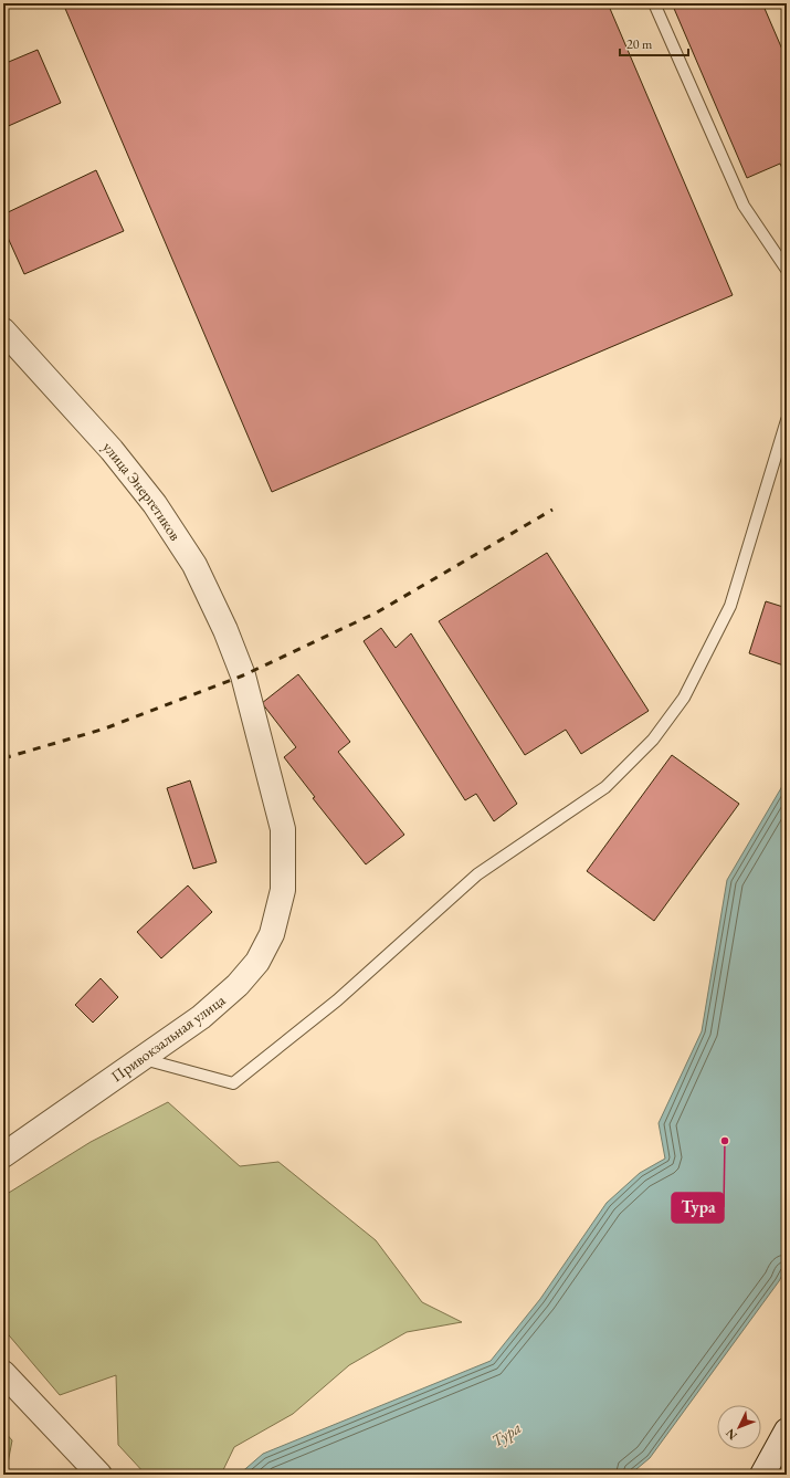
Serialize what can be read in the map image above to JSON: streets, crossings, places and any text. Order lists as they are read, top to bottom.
{
  "streets": {
    "street": ["улица Энергетиков", "Привокзальная улица"]
  },
  "crossings": [
    ["улица Энергетиков", "Привокзальная улица"]
  ],
  "water": ["Тура"],
  "places": ["Тура"],
  "scale_bar": "20 m",
  "north": "bottom left"
}
